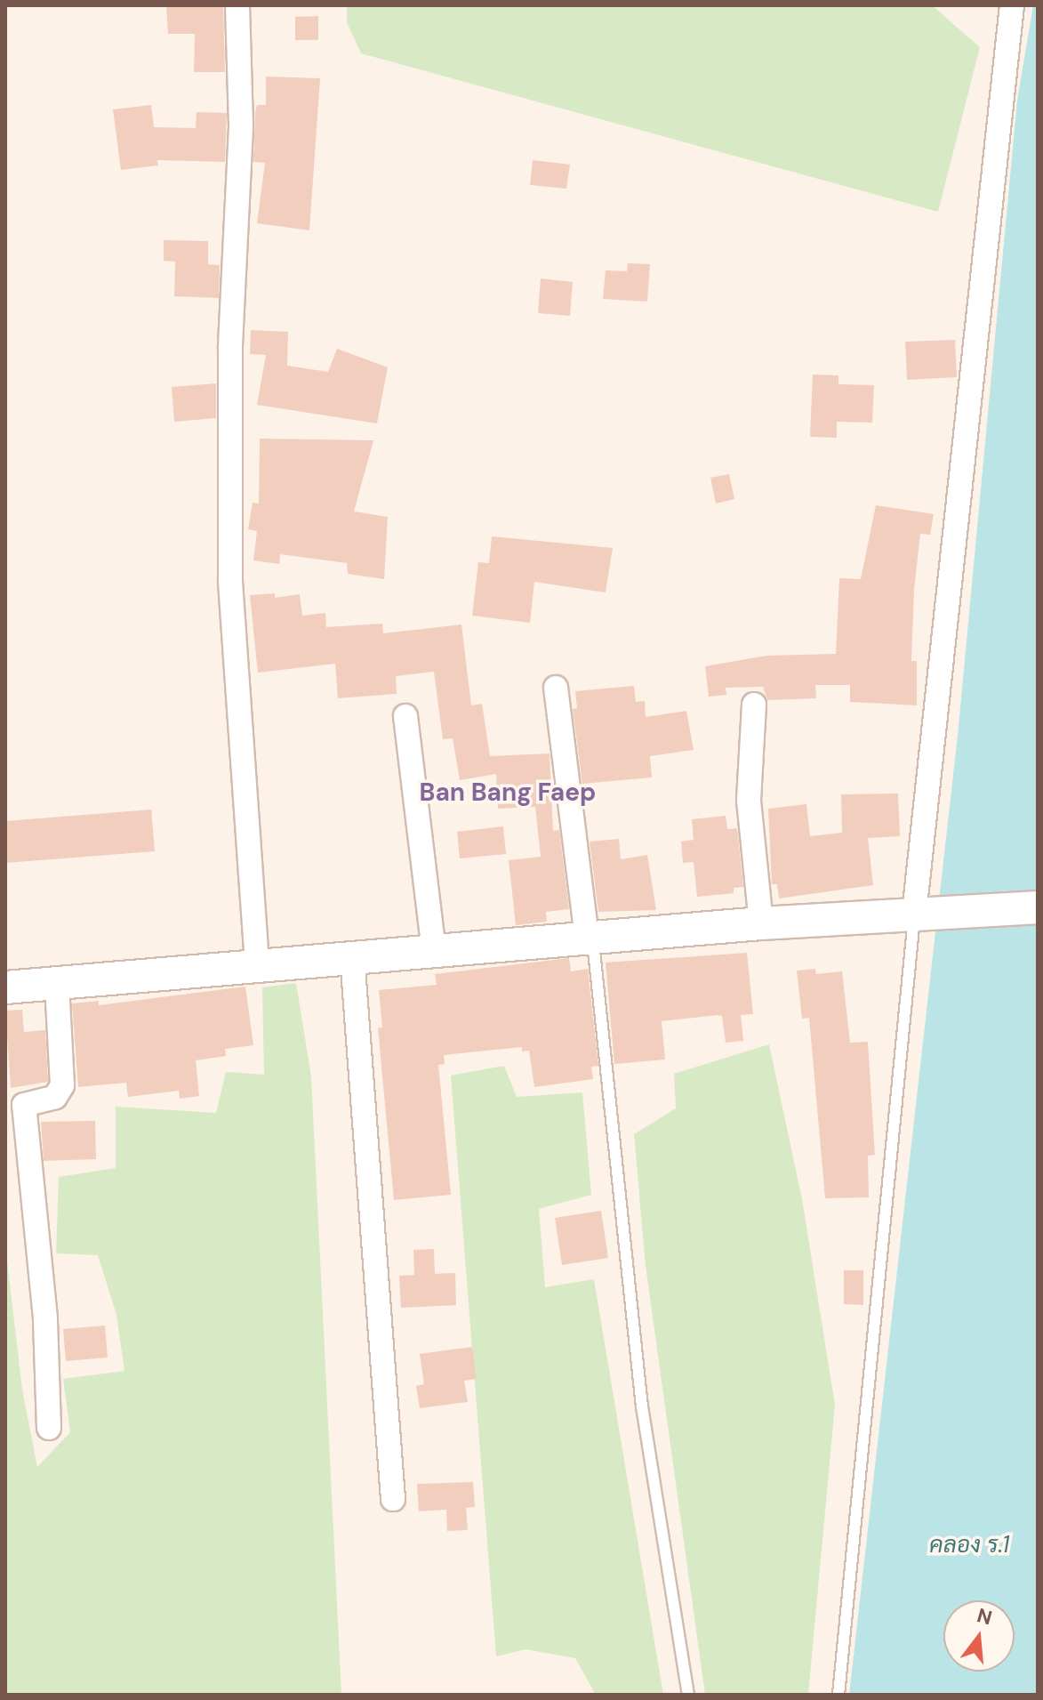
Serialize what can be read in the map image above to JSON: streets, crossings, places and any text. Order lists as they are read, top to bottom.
{
  "districts": ["Ban Bang Faep"],
  "water": ["คลอง ร.1"],
  "north": "top"
}
